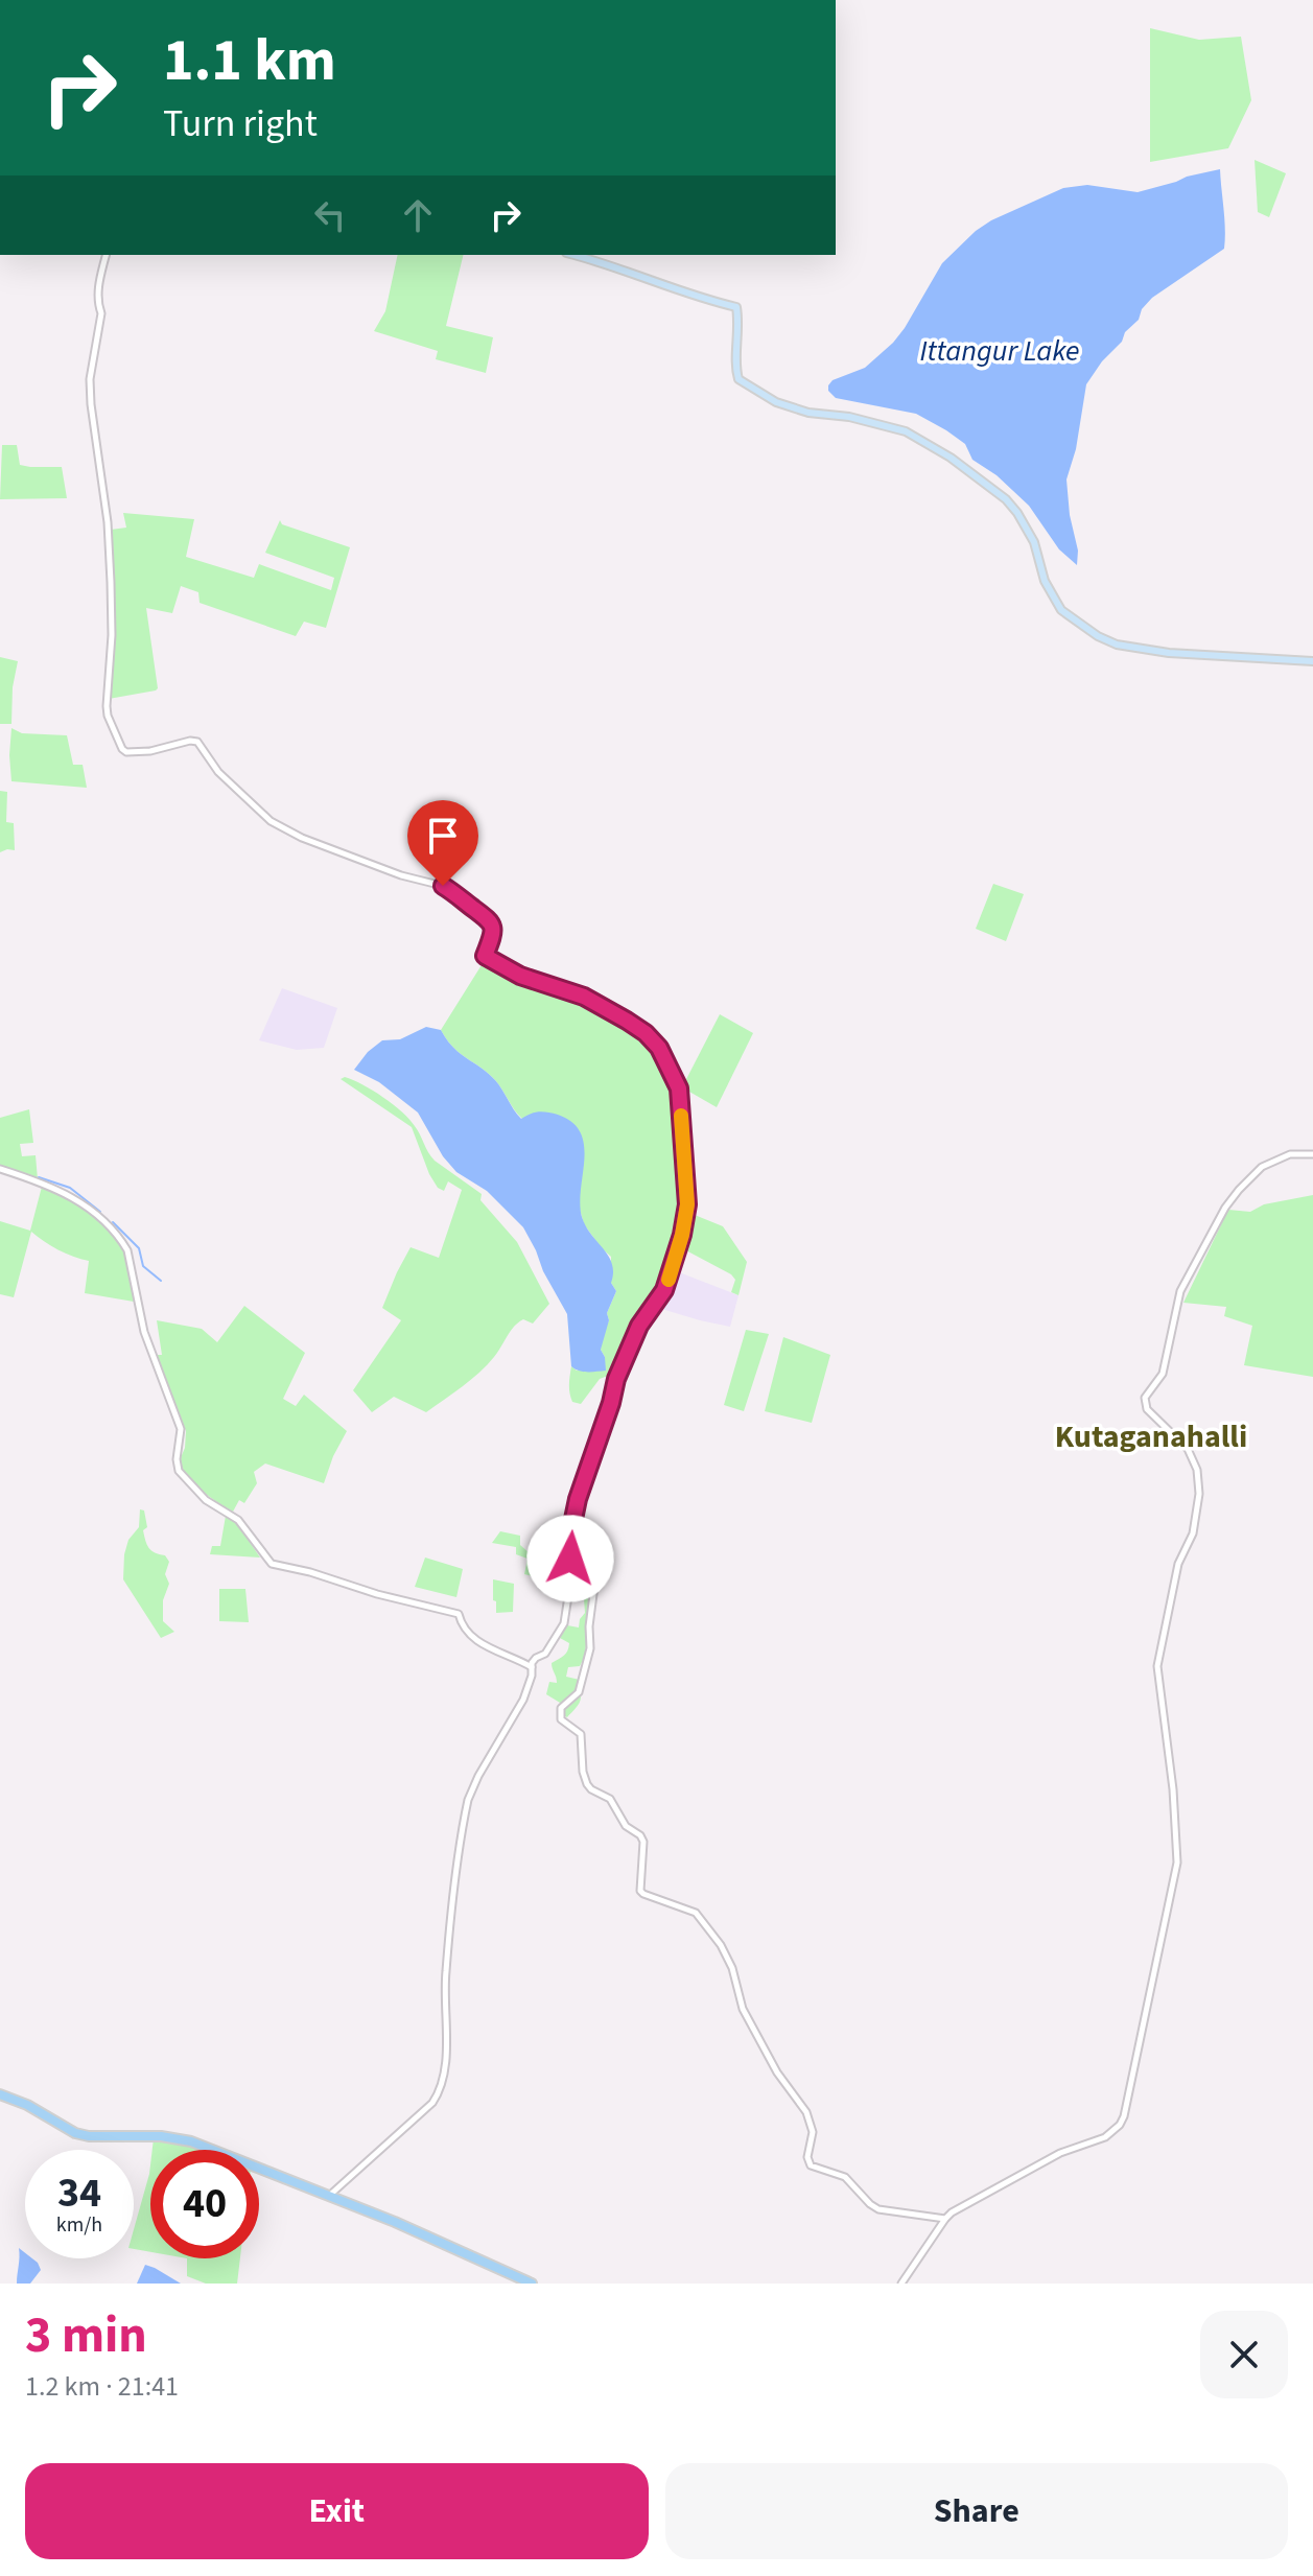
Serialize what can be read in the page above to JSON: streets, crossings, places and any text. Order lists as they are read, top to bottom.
{
  "districts": ["Kutaganahalli"],
  "water": ["Ittangur Lake"],
  "page": {
    "turn": ["1.1 km", "Turn right"],
    "speed": "34 km/h",
    "limit": "40",
    "heading": ["3 min", "1.2 km · 21:41"],
    "buttons": ["Exit", "Share"]
  }
}
